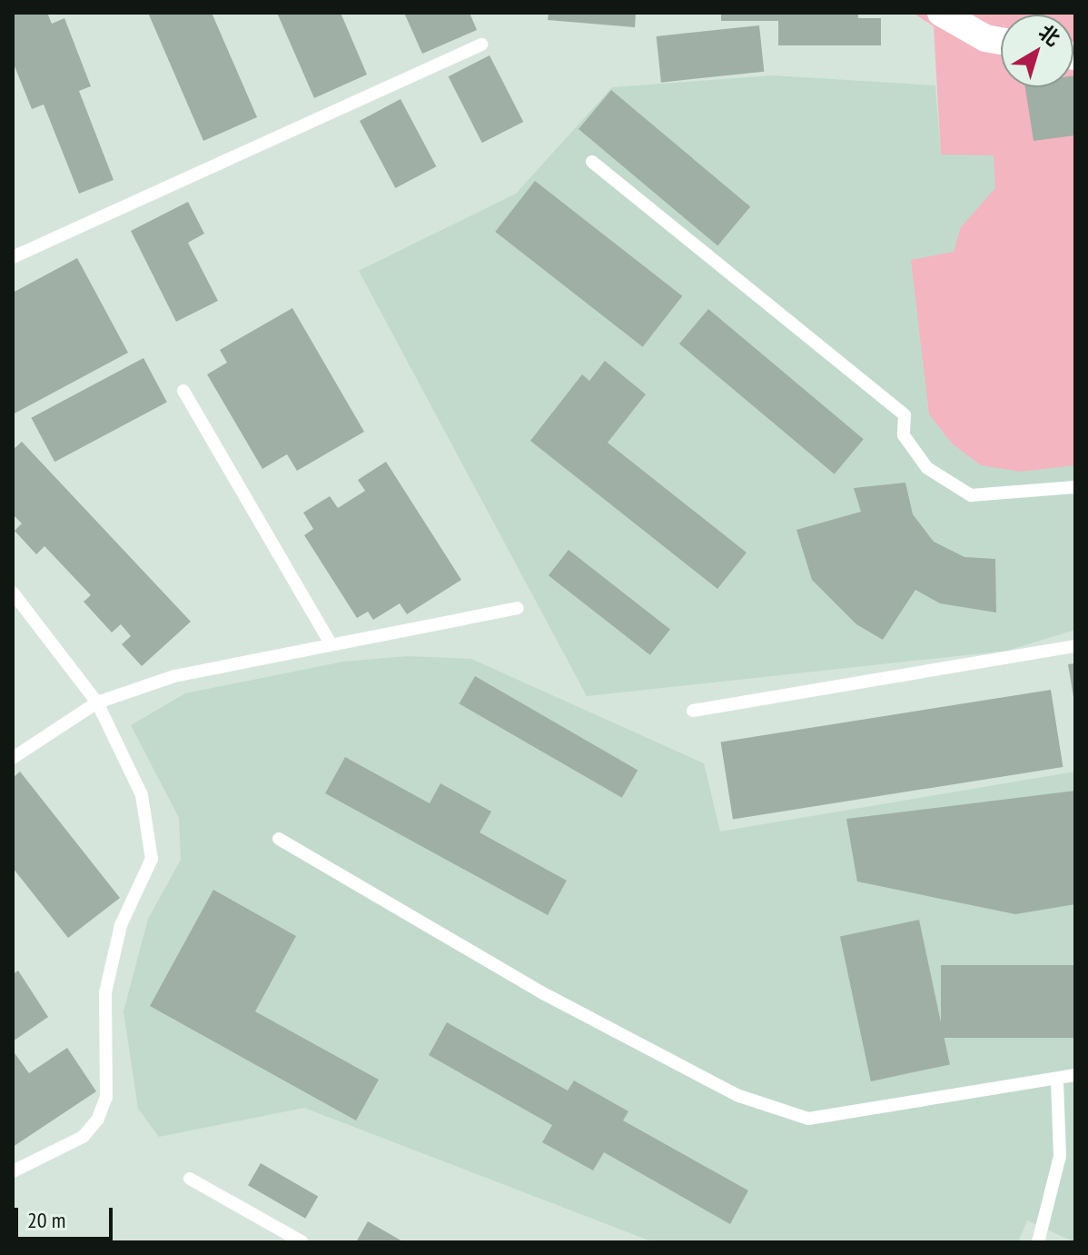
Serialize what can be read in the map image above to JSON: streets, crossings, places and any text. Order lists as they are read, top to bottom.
{
  "scale_bar": "20 m",
  "north": "top right"
}
